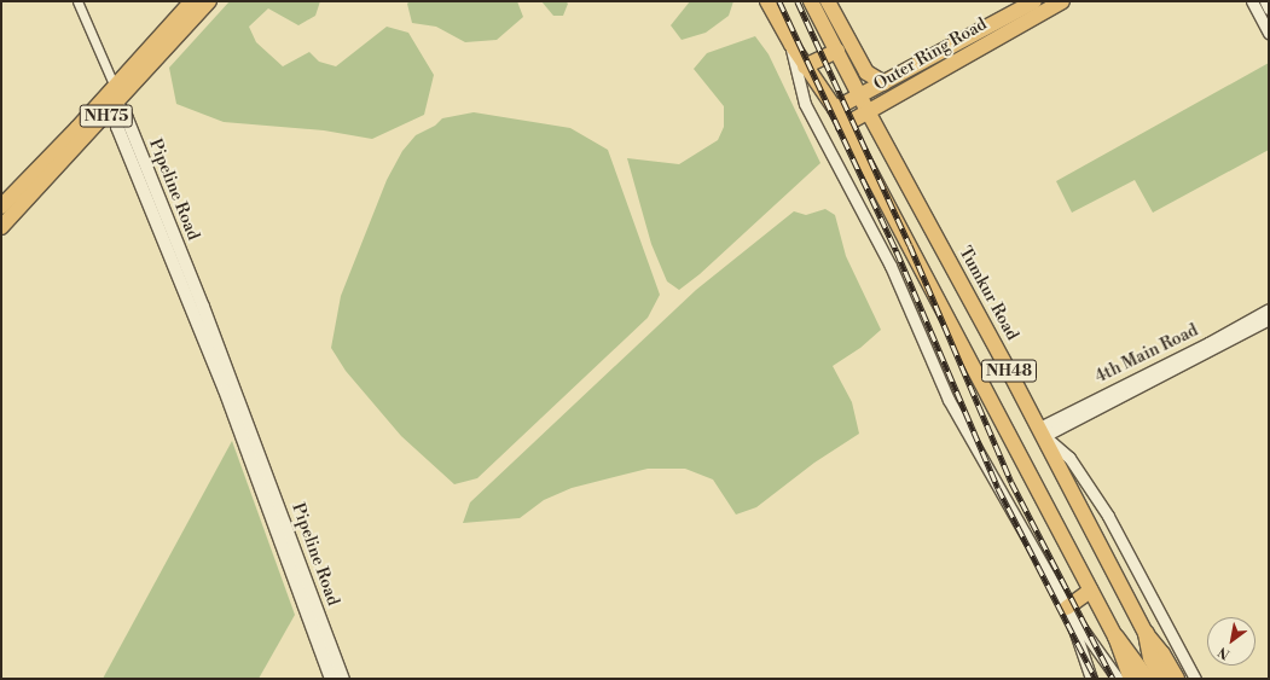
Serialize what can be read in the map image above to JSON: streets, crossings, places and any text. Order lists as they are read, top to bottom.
{
  "streets": {
    "highway": [
      "Outer Ring Road",
      "NH75",
      "Tumkur Road",
      "NH48"
    ],
    "main road": ["Pipeline Road"],
    "street": ["4th Main Road"]
  },
  "crossings": [
    ["Outer Ring Road", "Tumkur Road"],
    ["Outer Ring Road", "NH48"],
    ["NH75", "Pipeline Road"],
    ["Tumkur Road", "4th Main Road"]
  ],
  "north": "bottom left"
}
